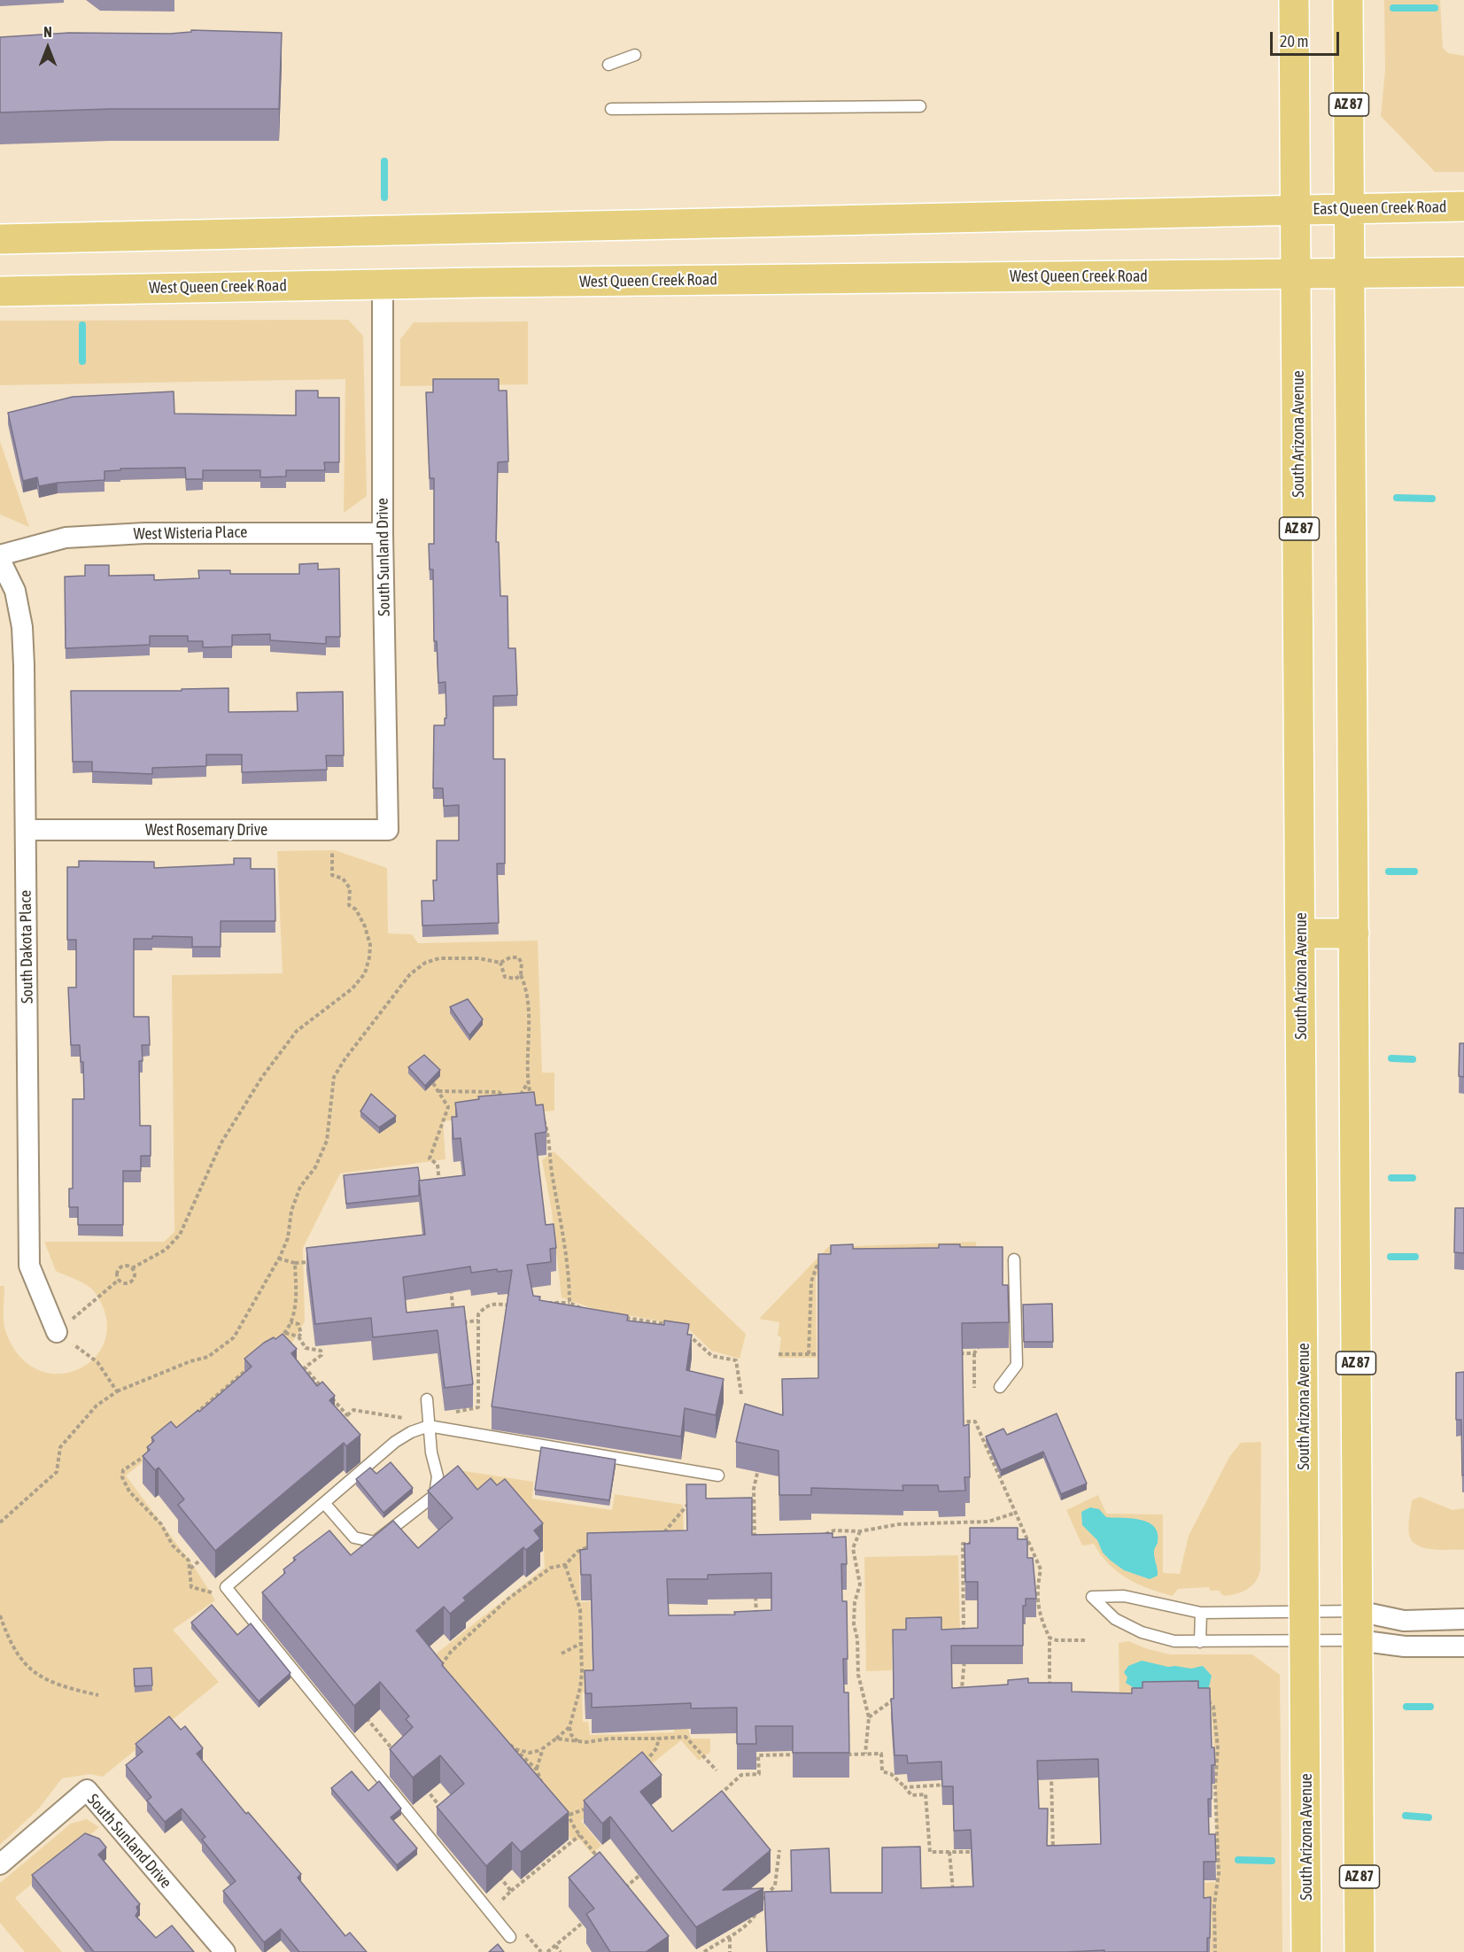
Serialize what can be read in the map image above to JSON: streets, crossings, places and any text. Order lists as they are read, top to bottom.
{
  "streets": {
    "main road": [
      "AZ 87",
      "East Queen Creek Road",
      "West Queen Creek Road",
      "South Arizona Avenue"
    ],
    "street": [
      "West Wisteria Place",
      "South Sunland Drive",
      "West Rosemary Drive",
      "South Dakota Place"
    ]
  },
  "crossings": [
    ["AZ 87", "East Queen Creek Road"],
    ["East Queen Creek Road", "South Arizona Avenue"],
    ["West Queen Creek Road", "South Arizona Avenue"],
    ["West Queen Creek Road", "South Sunland Drive"],
    ["West Wisteria Place", "South Sunland Drive"],
    ["West Wisteria Place", "South Dakota Place"],
    ["South Sunland Drive", "West Rosemary Drive"],
    ["West Rosemary Drive", "South Dakota Place"]
  ],
  "scale_bar": "20 m",
  "north": "top"
}
